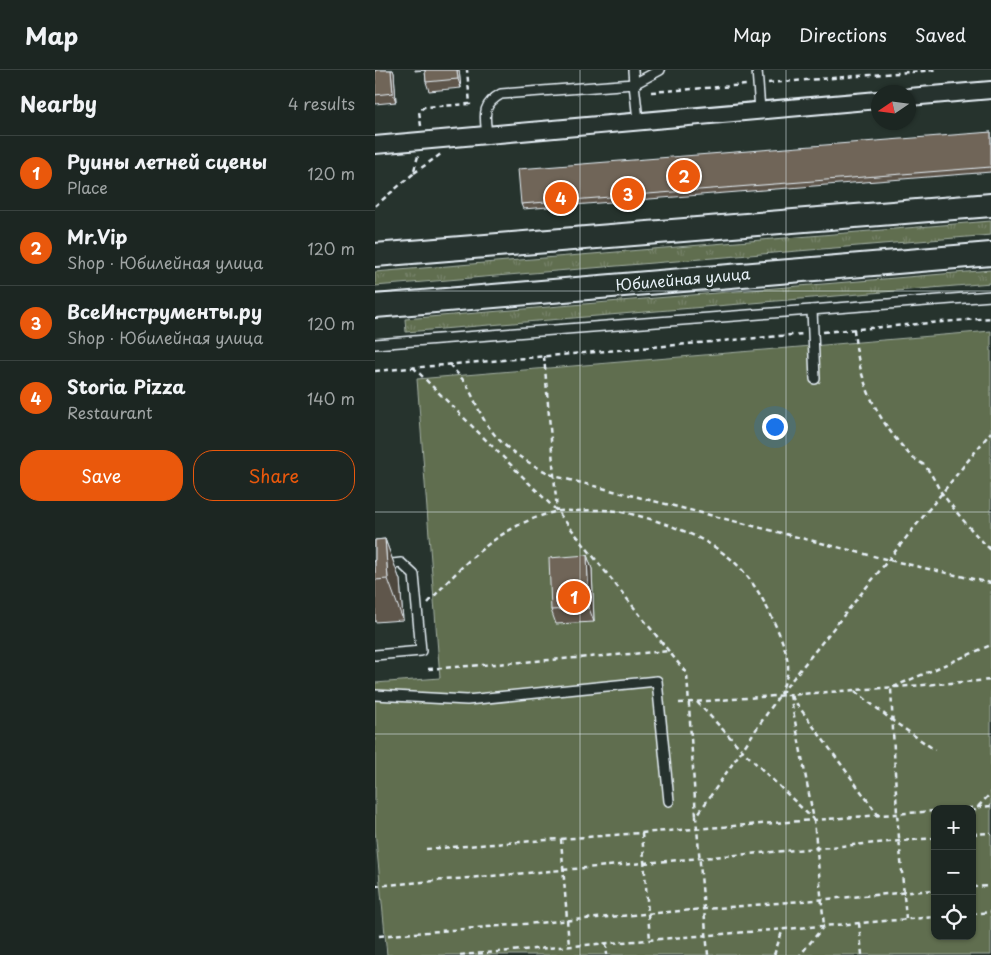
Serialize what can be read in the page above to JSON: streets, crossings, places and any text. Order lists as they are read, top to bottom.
{
  "streets": {
    "main road": ["Юбилейная улица"]
  },
  "north": "left",
  "page": {
    "header": "Map",
    "nav": ["Map", "Directions", "Saved"],
    "heading": ["Nearby", "4 results"],
    "list": [
      {
        "mark": "1",
        "name": "Руины летней сцены",
        "note": "Place",
        "value": "120 m"
      },
      {
        "mark": "2",
        "name": "Mr.Vip",
        "note": "Shop · Юбилейная улица",
        "value": "120 m"
      },
      {
        "mark": "3",
        "name": "ВсеИнструменты.ру",
        "note": "Shop · Юбилейная улица",
        "value": "120 m"
      },
      {
        "mark": "4",
        "name": "Storia Pizza",
        "note": "Restaurant",
        "value": "140 m"
      }
    ],
    "pins": [
      "2",
      "3",
      "4",
      "1"
    ],
    "buttons": ["Save", "Share"],
    "map_buttons": ["+", "−"]
  }
}
